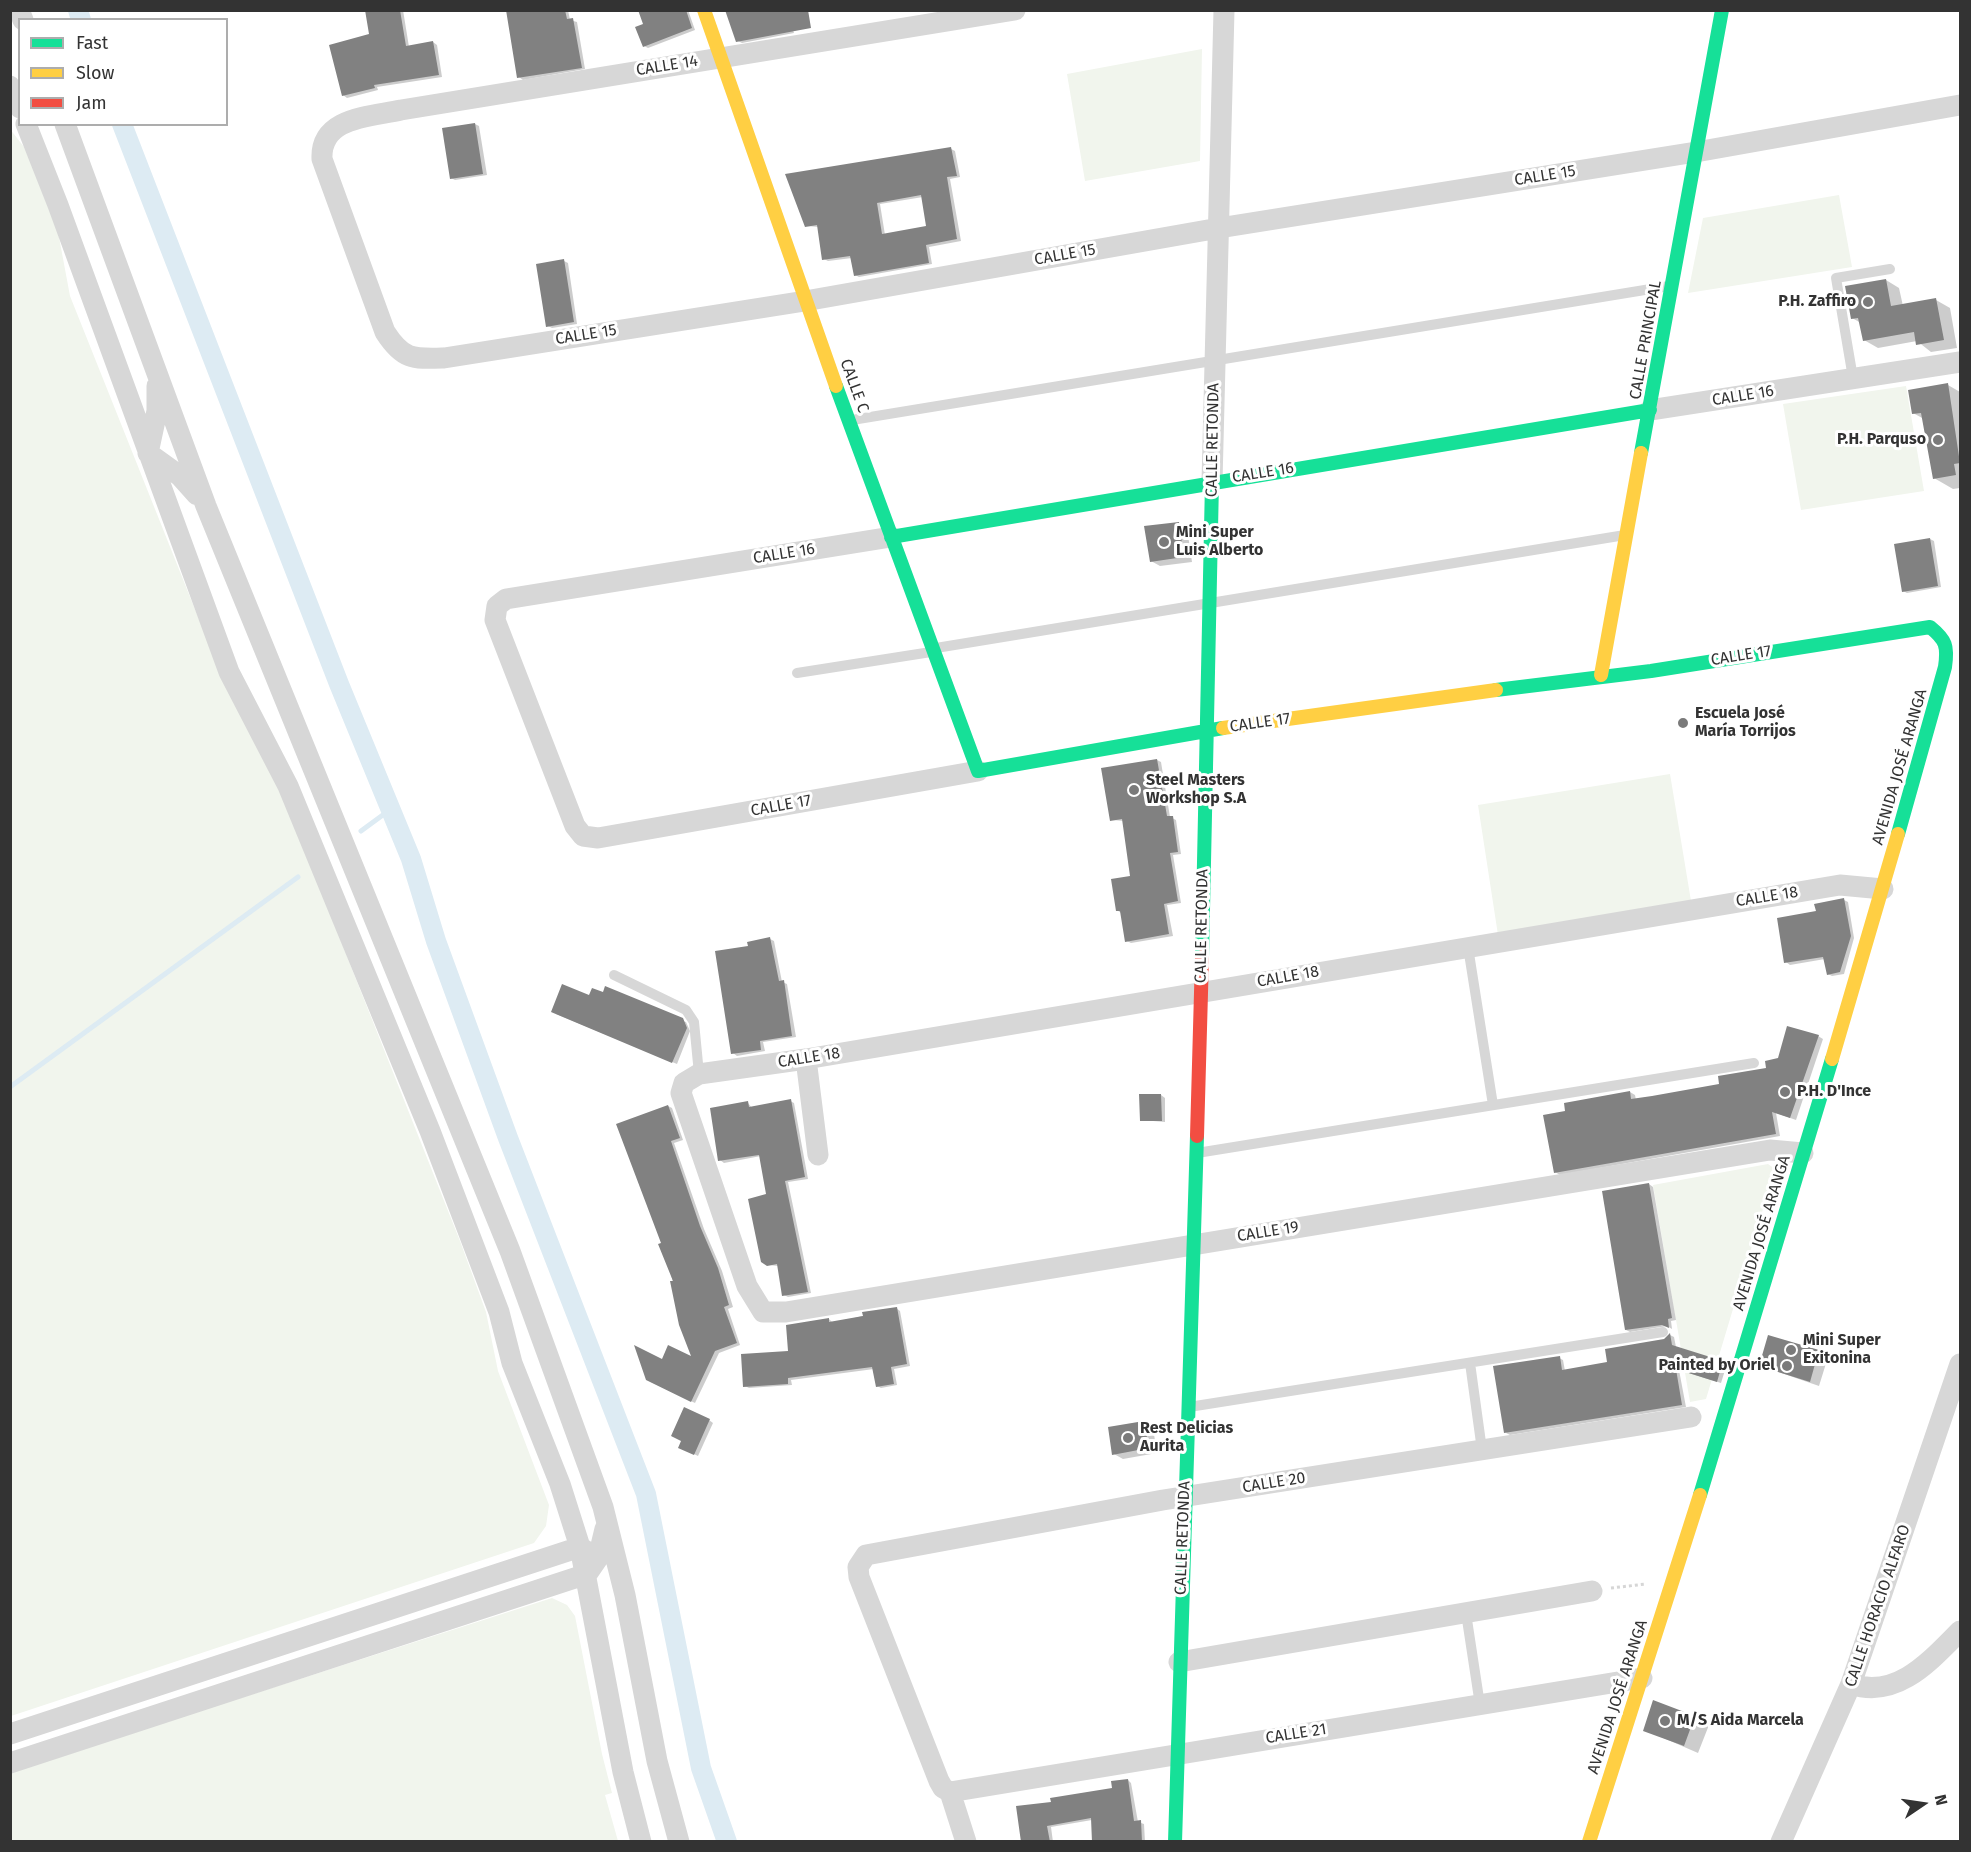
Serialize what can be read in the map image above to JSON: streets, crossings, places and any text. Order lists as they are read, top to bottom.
{
  "streets": {
    "street": [
      "CALLE 14",
      "CALLE 15",
      "CALLE PRINCIPAL",
      "CALLE C",
      "CALLE 16",
      "CALLE RETONDA",
      "CALLE 17",
      "AVENIDA JOSÉ ARANGA",
      "CALLE 18",
      "CALLE 19",
      "CALLE 20",
      "CALLE HORACIO ALFARO",
      "CALLE 21"
    ]
  },
  "crossings": [
    ["CALLE 14", "CALLE 15"],
    ["CALLE 14", "CALLE C"],
    ["CALLE 15", "CALLE PRINCIPAL"],
    ["CALLE 15", "CALLE C"],
    ["CALLE 15", "CALLE RETONDA"],
    ["CALLE PRINCIPAL", "CALLE 16"],
    ["CALLE PRINCIPAL", "CALLE 17"],
    ["CALLE C", "CALLE 16"],
    ["CALLE C", "CALLE 17"],
    ["CALLE 16", "CALLE RETONDA"],
    ["CALLE 16", "CALLE 17"],
    ["CALLE RETONDA", "CALLE 17"],
    ["CALLE RETONDA", "CALLE 18"],
    ["CALLE RETONDA", "CALLE 19"],
    ["CALLE RETONDA", "CALLE 20"],
    ["CALLE RETONDA", "CALLE 21"],
    ["CALLE 17", "AVENIDA JOSÉ ARANGA"],
    ["AVENIDA JOSÉ ARANGA", "CALLE 18"],
    ["AVENIDA JOSÉ ARANGA", "CALLE 19"],
    ["AVENIDA JOSÉ ARANGA", "CALLE 21"],
    ["CALLE 18", "CALLE 19"],
    ["CALLE 20", "CALLE 21"]
  ],
  "places": [
    "P.H. Zaffiro",
    "P.H. Parquso",
    "Mini Super Luis Alberto",
    "Escuela José María Torrijos",
    "Steel Masters Workshop S.A",
    "P.H. D'Ince",
    "Mini Super Exitonina",
    "Painted by Oriel",
    "Rest Delicias Aurita",
    "M/S Aida Marcela"
  ],
  "legend": ["Fast", "Slow", "Jam"],
  "north": "right"
}
